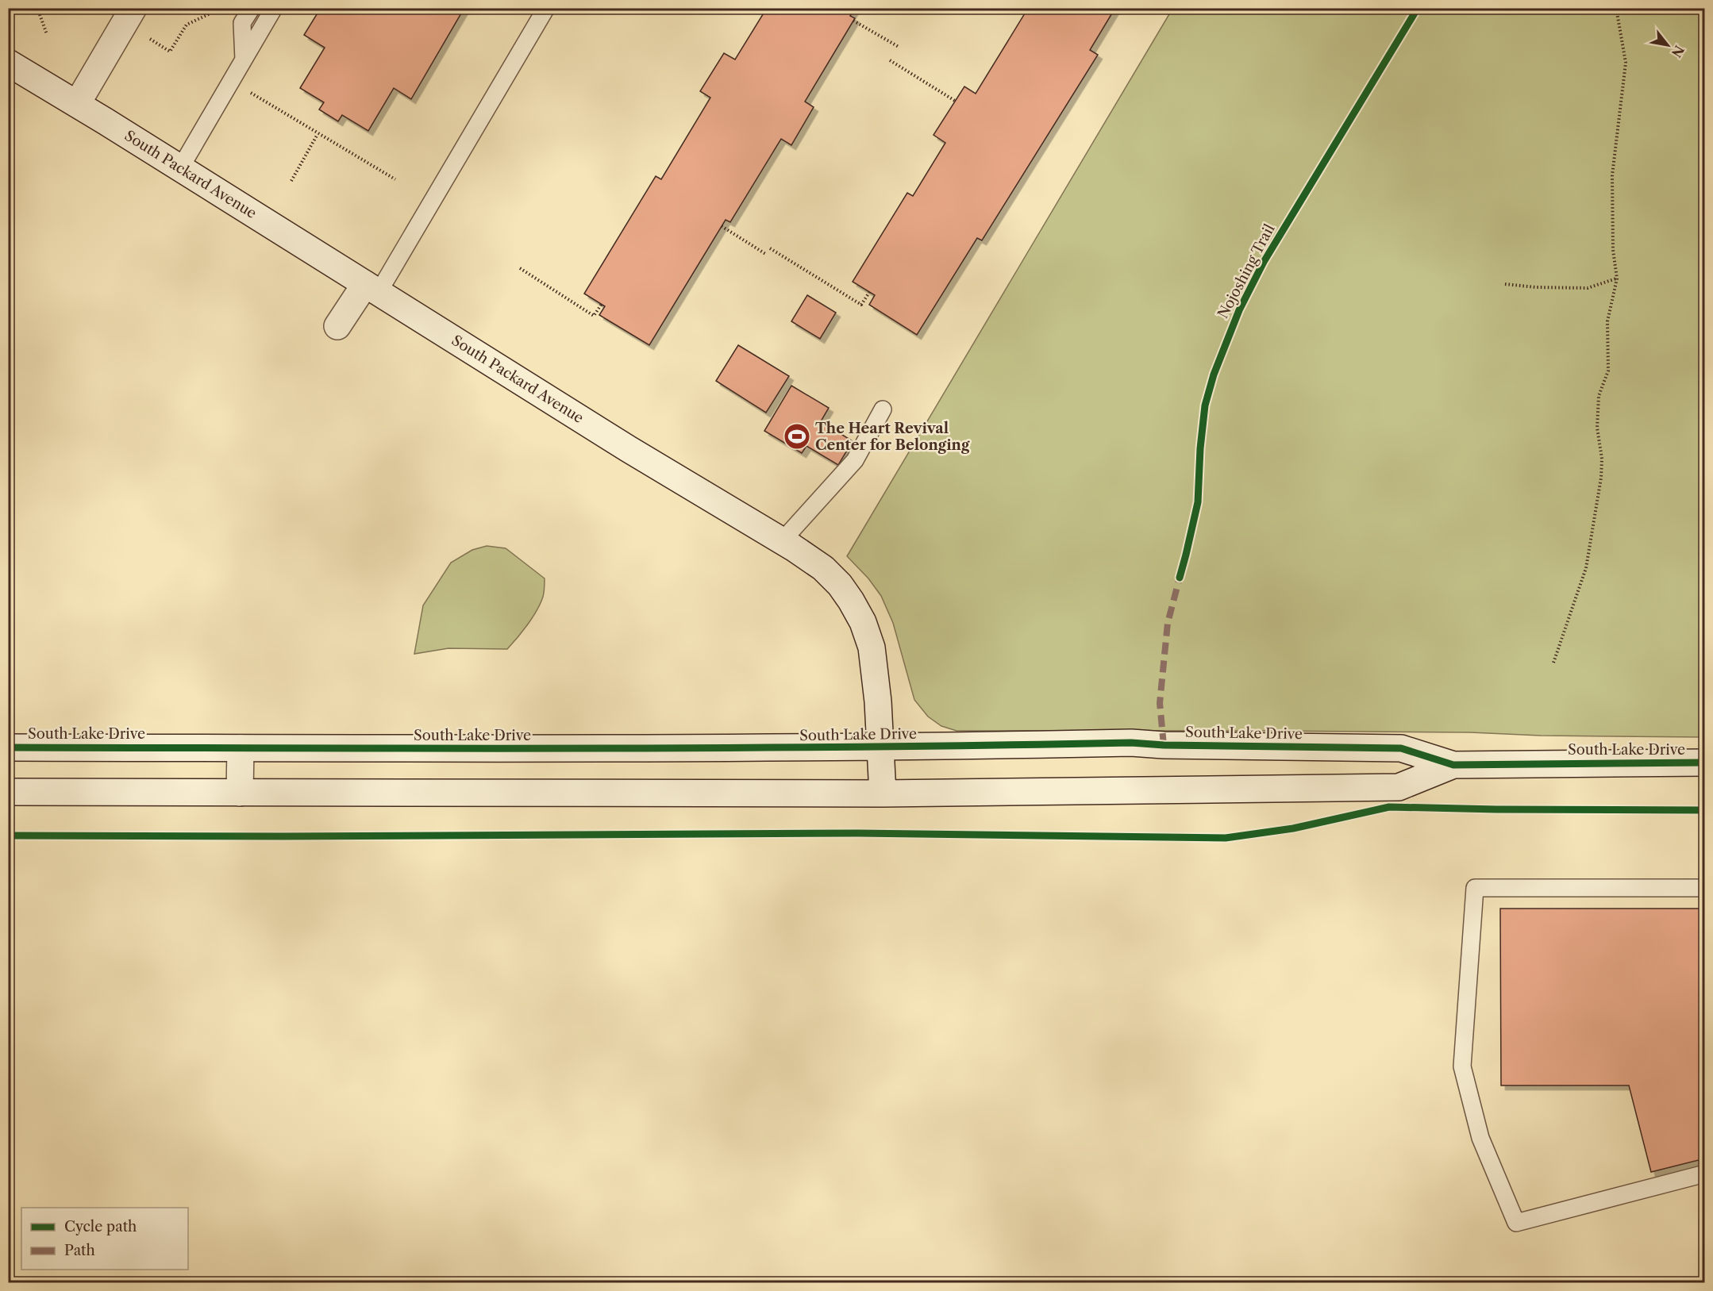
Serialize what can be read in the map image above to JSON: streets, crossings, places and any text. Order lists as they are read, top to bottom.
{
  "streets": {
    "street": ["South Packard Avenue", "South Lake Drive"],
    "cycle path": ["Nojoshing Trail"]
  },
  "crossings": [
    ["South Packard Avenue", "South Lake Drive"]
  ],
  "places": {
    "sports": ["The Heart Revival Center for Belonging"]
  },
  "legend": ["Cycle path", "Path"],
  "north": "bottom right"
}
